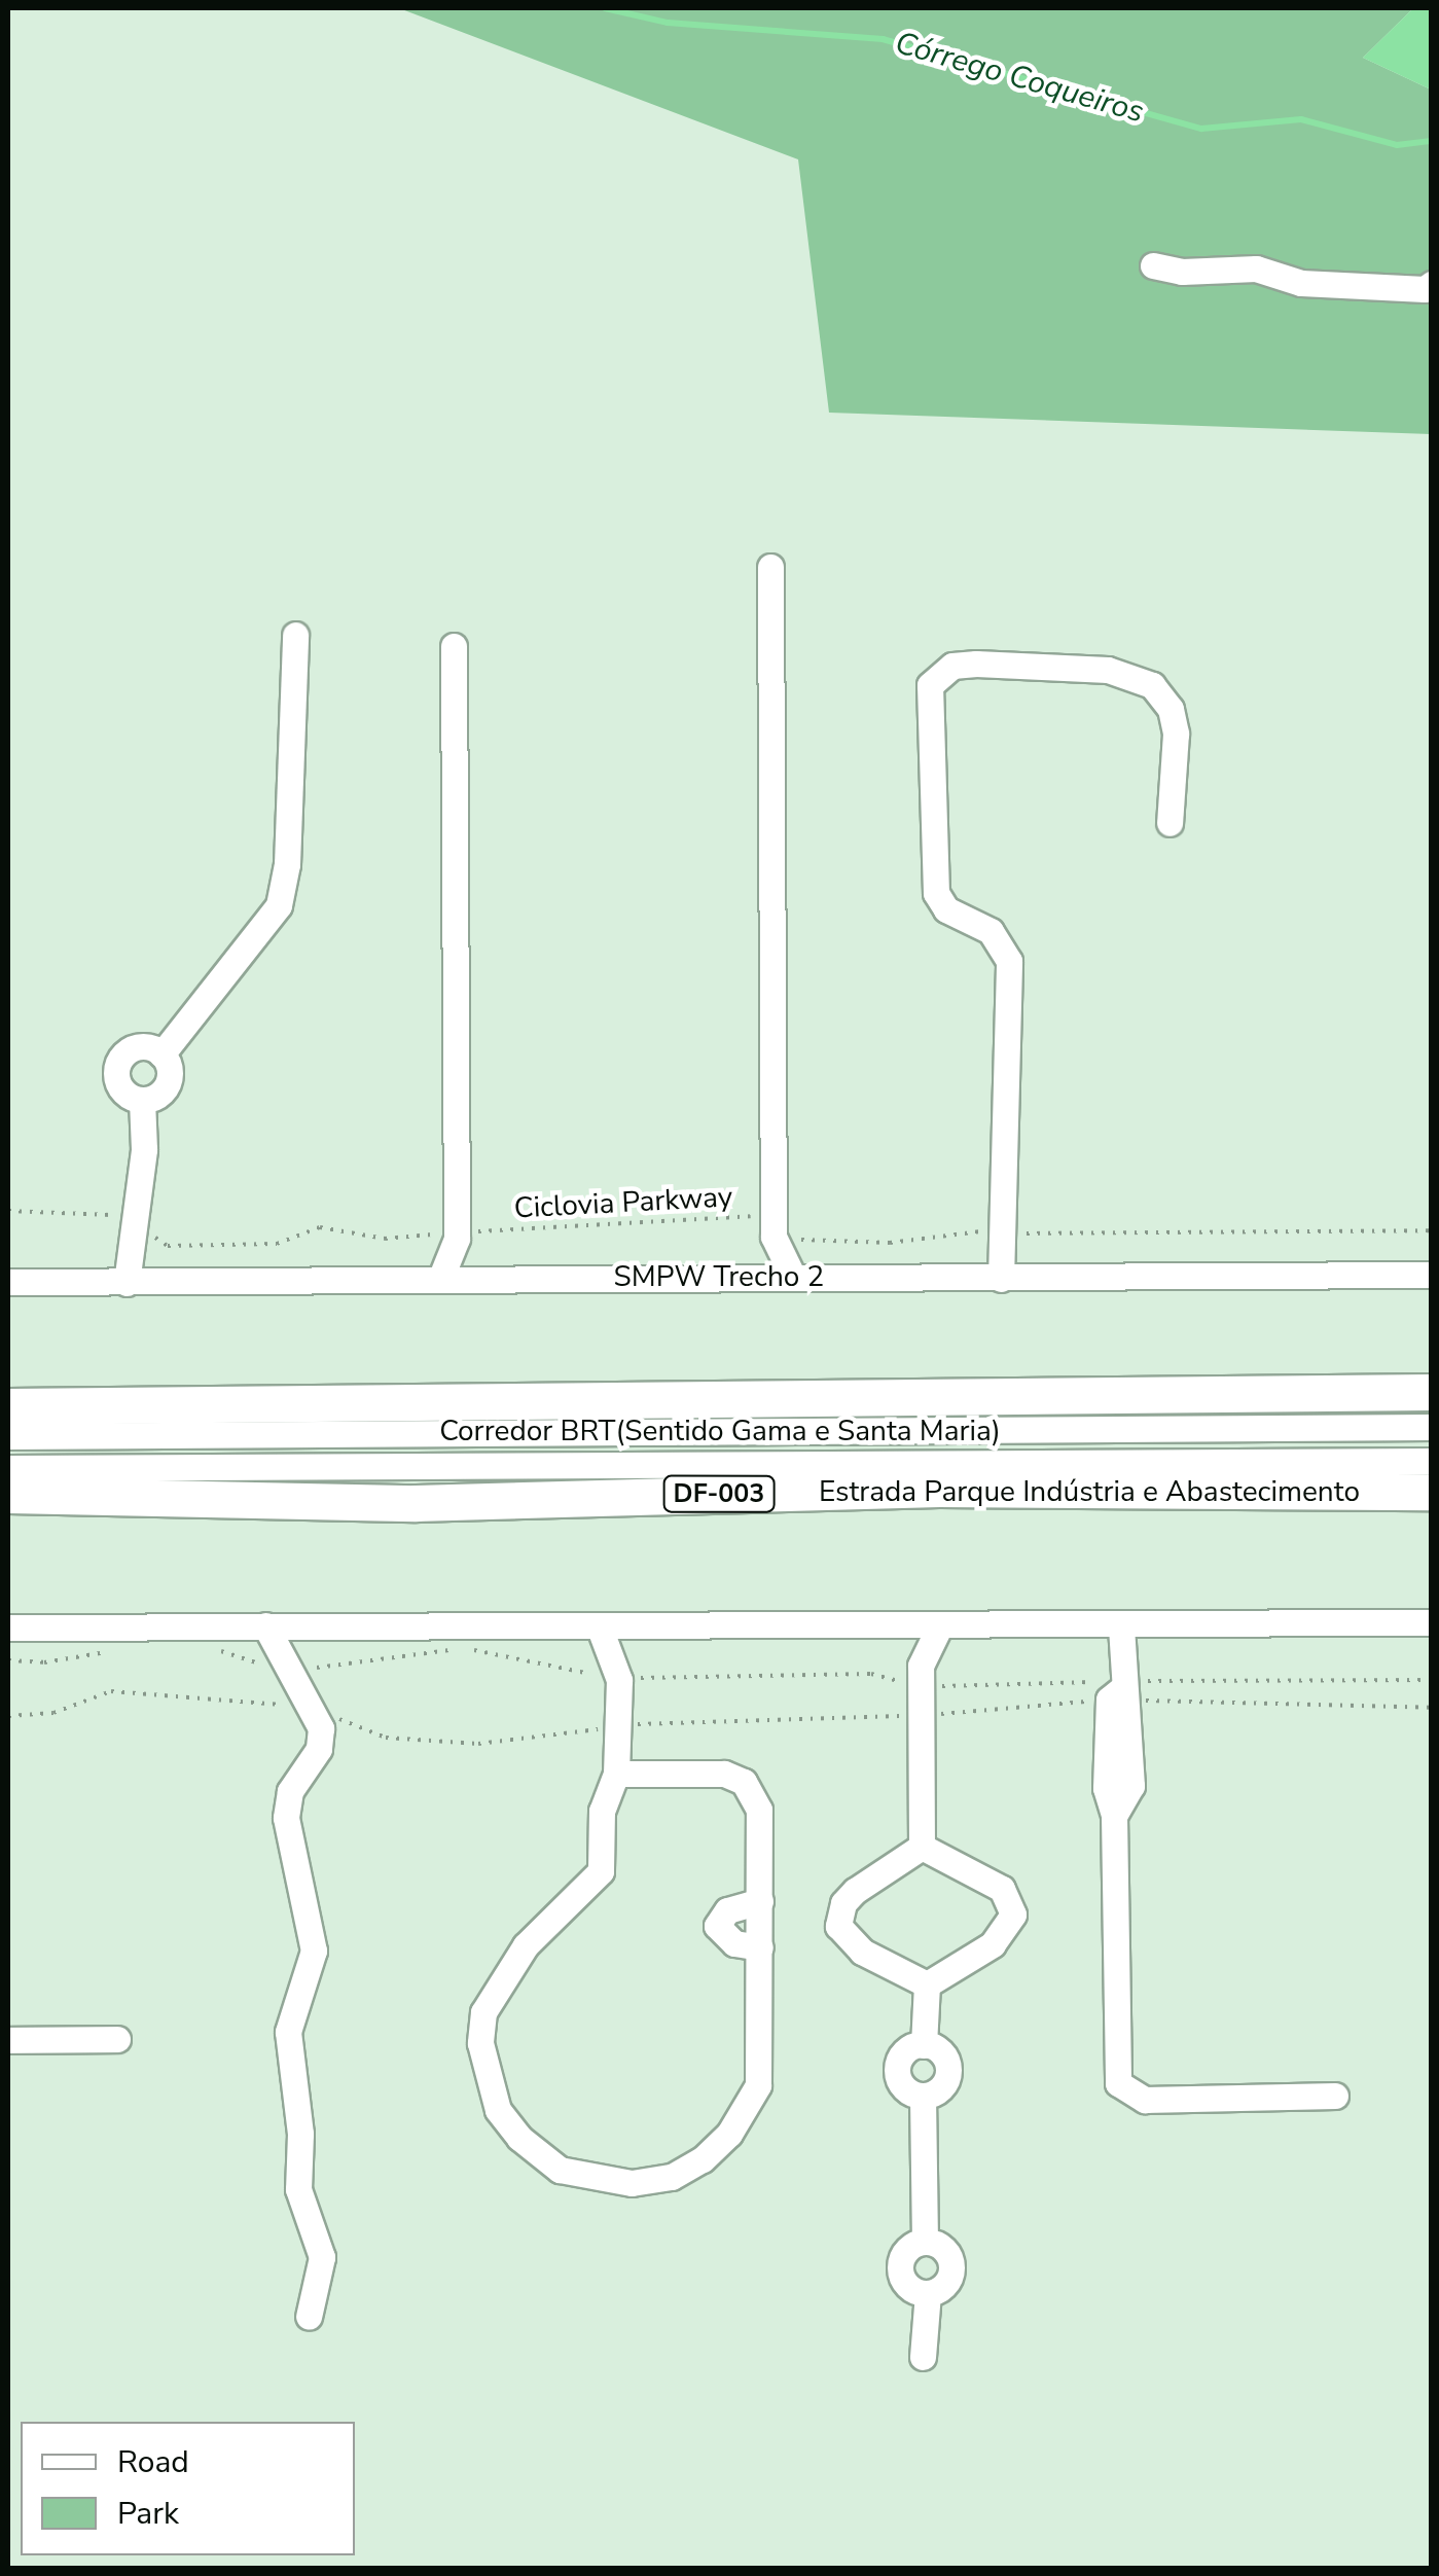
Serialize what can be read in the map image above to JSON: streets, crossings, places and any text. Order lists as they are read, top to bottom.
{
  "streets": {
    "highway": ["Estrada Parque Indústria e Abastecimento", "DF-003"],
    "street": ["SMPW Trecho 2", "Corredor BRT(Sentido Gama e Santa Maria)"],
    "path": ["Ciclovia Parkway"]
  },
  "water": ["Córrego Coqueiros"],
  "legend": ["Road", "Park"]
}
